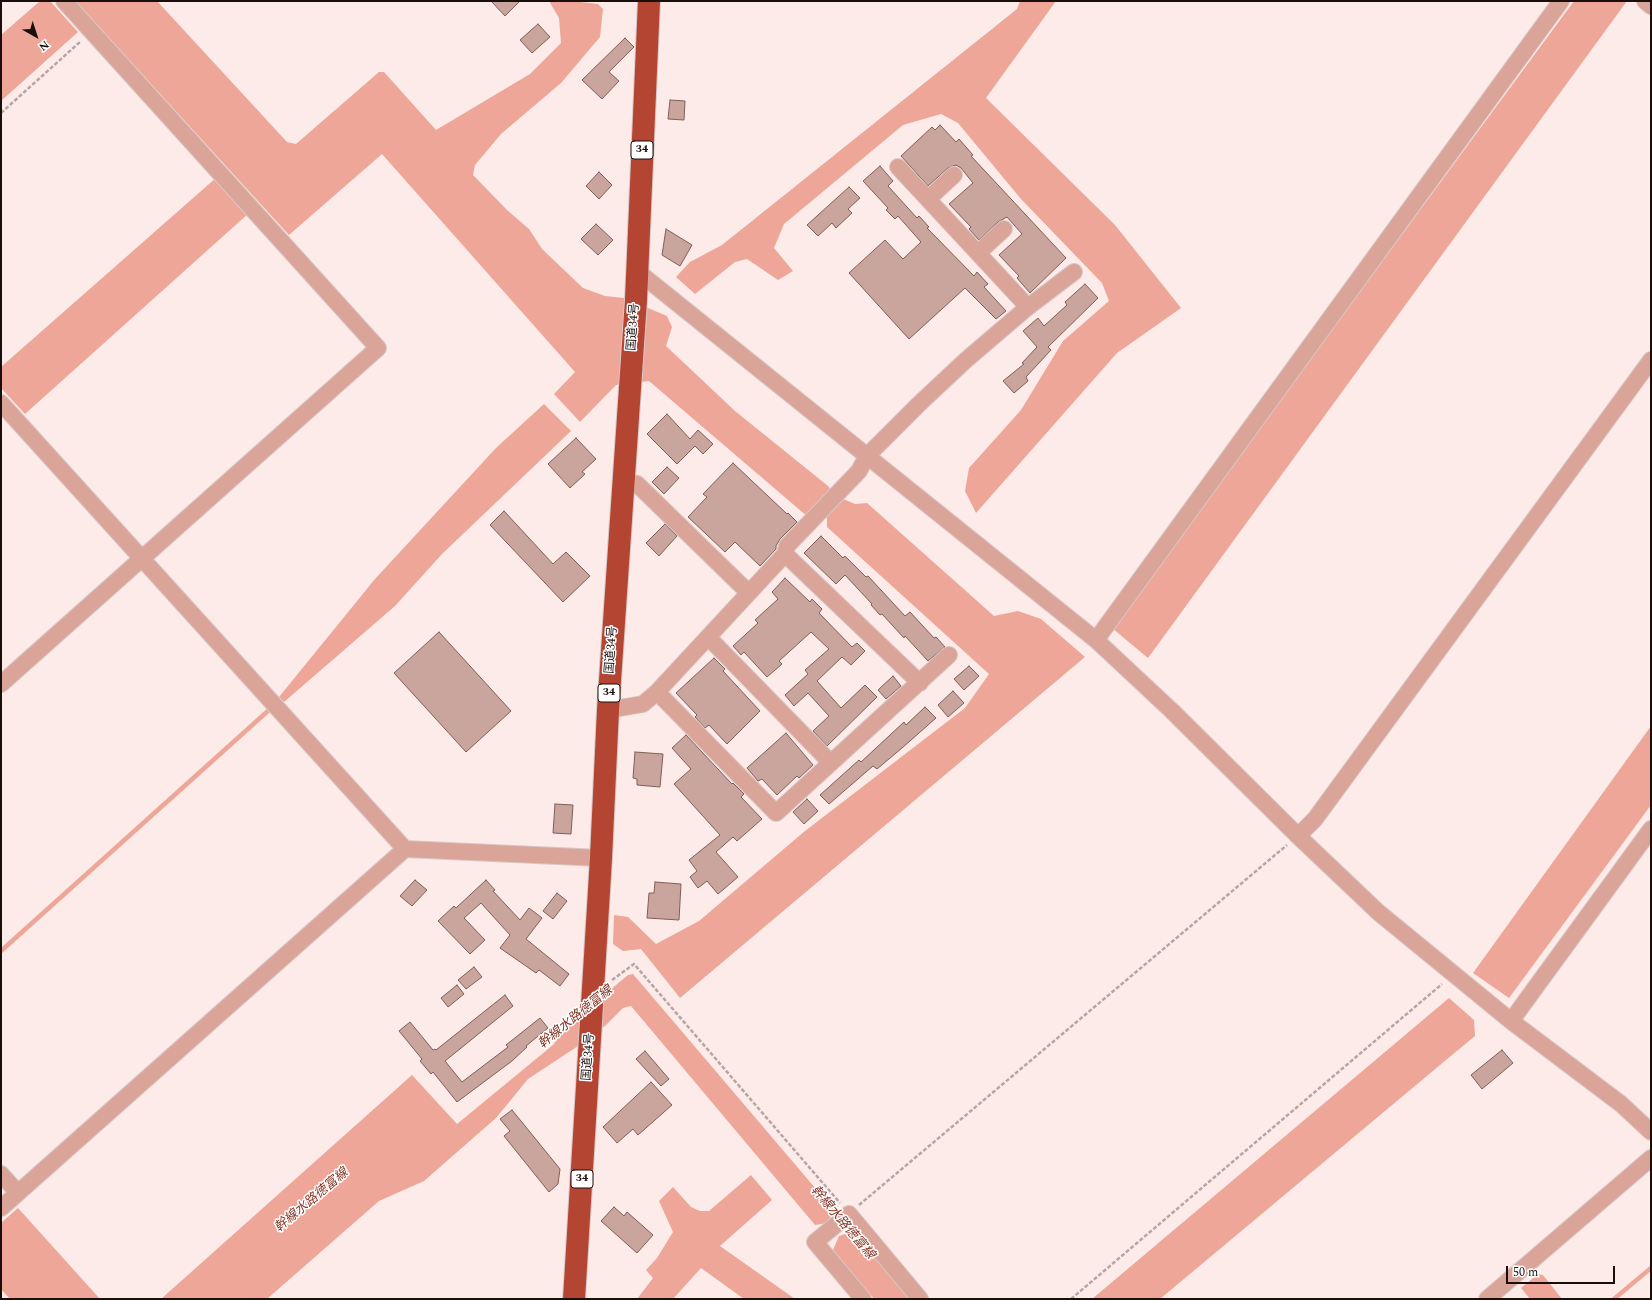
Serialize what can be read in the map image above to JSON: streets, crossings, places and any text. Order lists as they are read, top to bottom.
{
  "streets": {
    "highway": ["34", "国道34号"]
  },
  "water": ["幹線水路徳富線"],
  "scale_bar": "50 m",
  "north": "bottom right"
}
